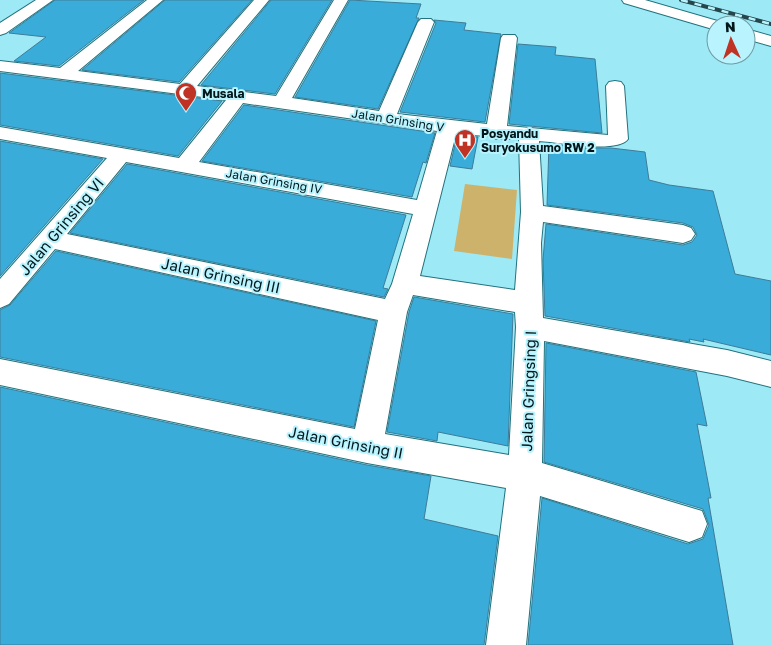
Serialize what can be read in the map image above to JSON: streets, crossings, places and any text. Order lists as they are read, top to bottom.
{
  "streets": {
    "street": [
      "Jalan Grinsing V",
      "Jalan Grinsing IV",
      "Jalan Grinsing VI",
      "Jalan Grinsing III",
      "Jalan Gringsing I",
      "Jalan Grinsing II"
    ]
  },
  "crossings": [
    ["Jalan Grinsing V", "Jalan Gringsing I"],
    ["Jalan Grinsing IV", "Jalan Grinsing VI"],
    ["Jalan Grinsing VI", "Jalan Grinsing III"],
    ["Jalan Gringsing I", "Jalan Grinsing II"]
  ],
  "places": {
    "mosque": ["Musala"],
    "hospital": ["Posyandu Suryokusumo RW 2"]
  },
  "north": "top"
}
